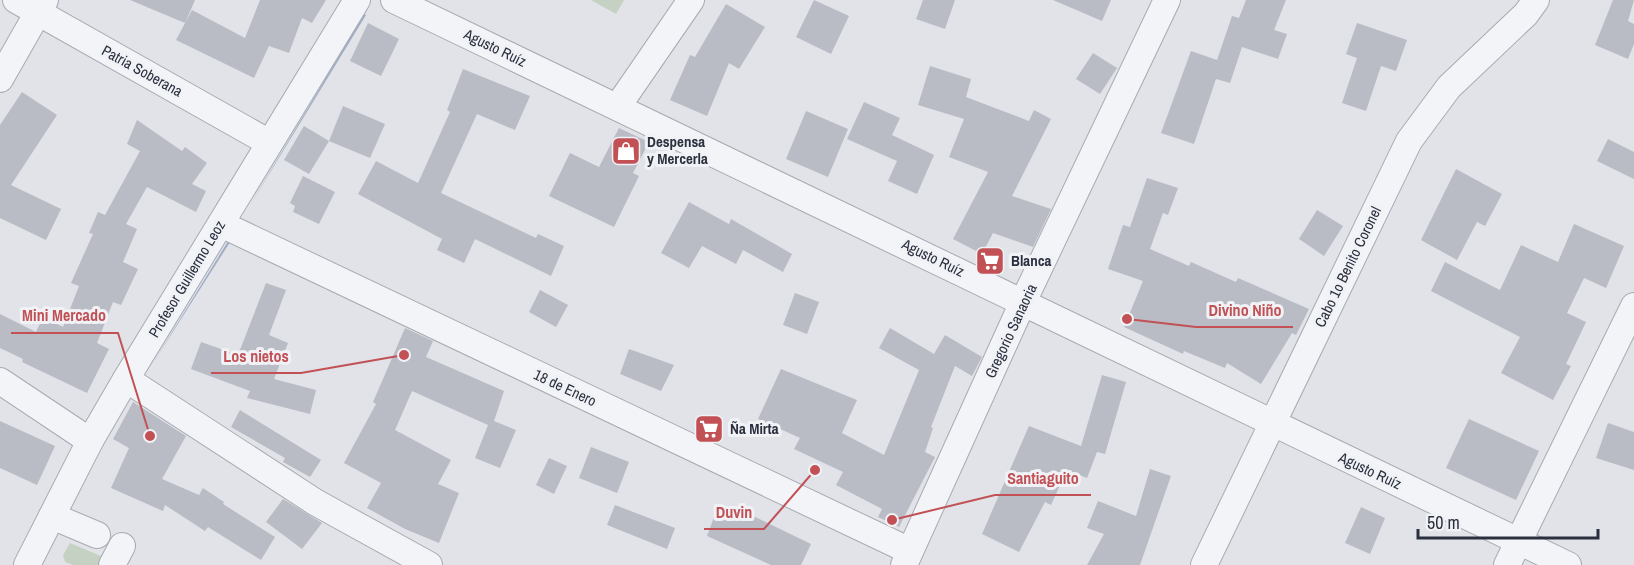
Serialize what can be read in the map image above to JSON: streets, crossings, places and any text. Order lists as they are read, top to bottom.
{
  "streets": {
    "street": [
      "Agusto Ruíz",
      "Patria Soberana",
      "Cabo 1o Benito Coronel",
      "Profesor Guillermo Leoz",
      "Gregorio Sanaoria",
      "18 de Enero"
    ]
  },
  "crossings": [
    ["Agusto Ruíz", "Cabo 1o Benito Coronel"],
    ["Agusto Ruíz", "Gregorio Sanaoria"],
    ["Patria Soberana", "Profesor Guillermo Leoz"],
    ["Profesor Guillermo Leoz", "18 de Enero"],
    ["Gregorio Sanaoria", "18 de Enero"]
  ],
  "places": {
    "shop": ["Despensa y Mercerla"],
    "supermarket": ["Blanca", "Ña Mirta"],
    "other": [
      "Divino Niño",
      "Los nietos",
      "Mini Mercado",
      "Duvin",
      "Santiaguito"
    ]
  },
  "scale_bar": "50 m"
}
